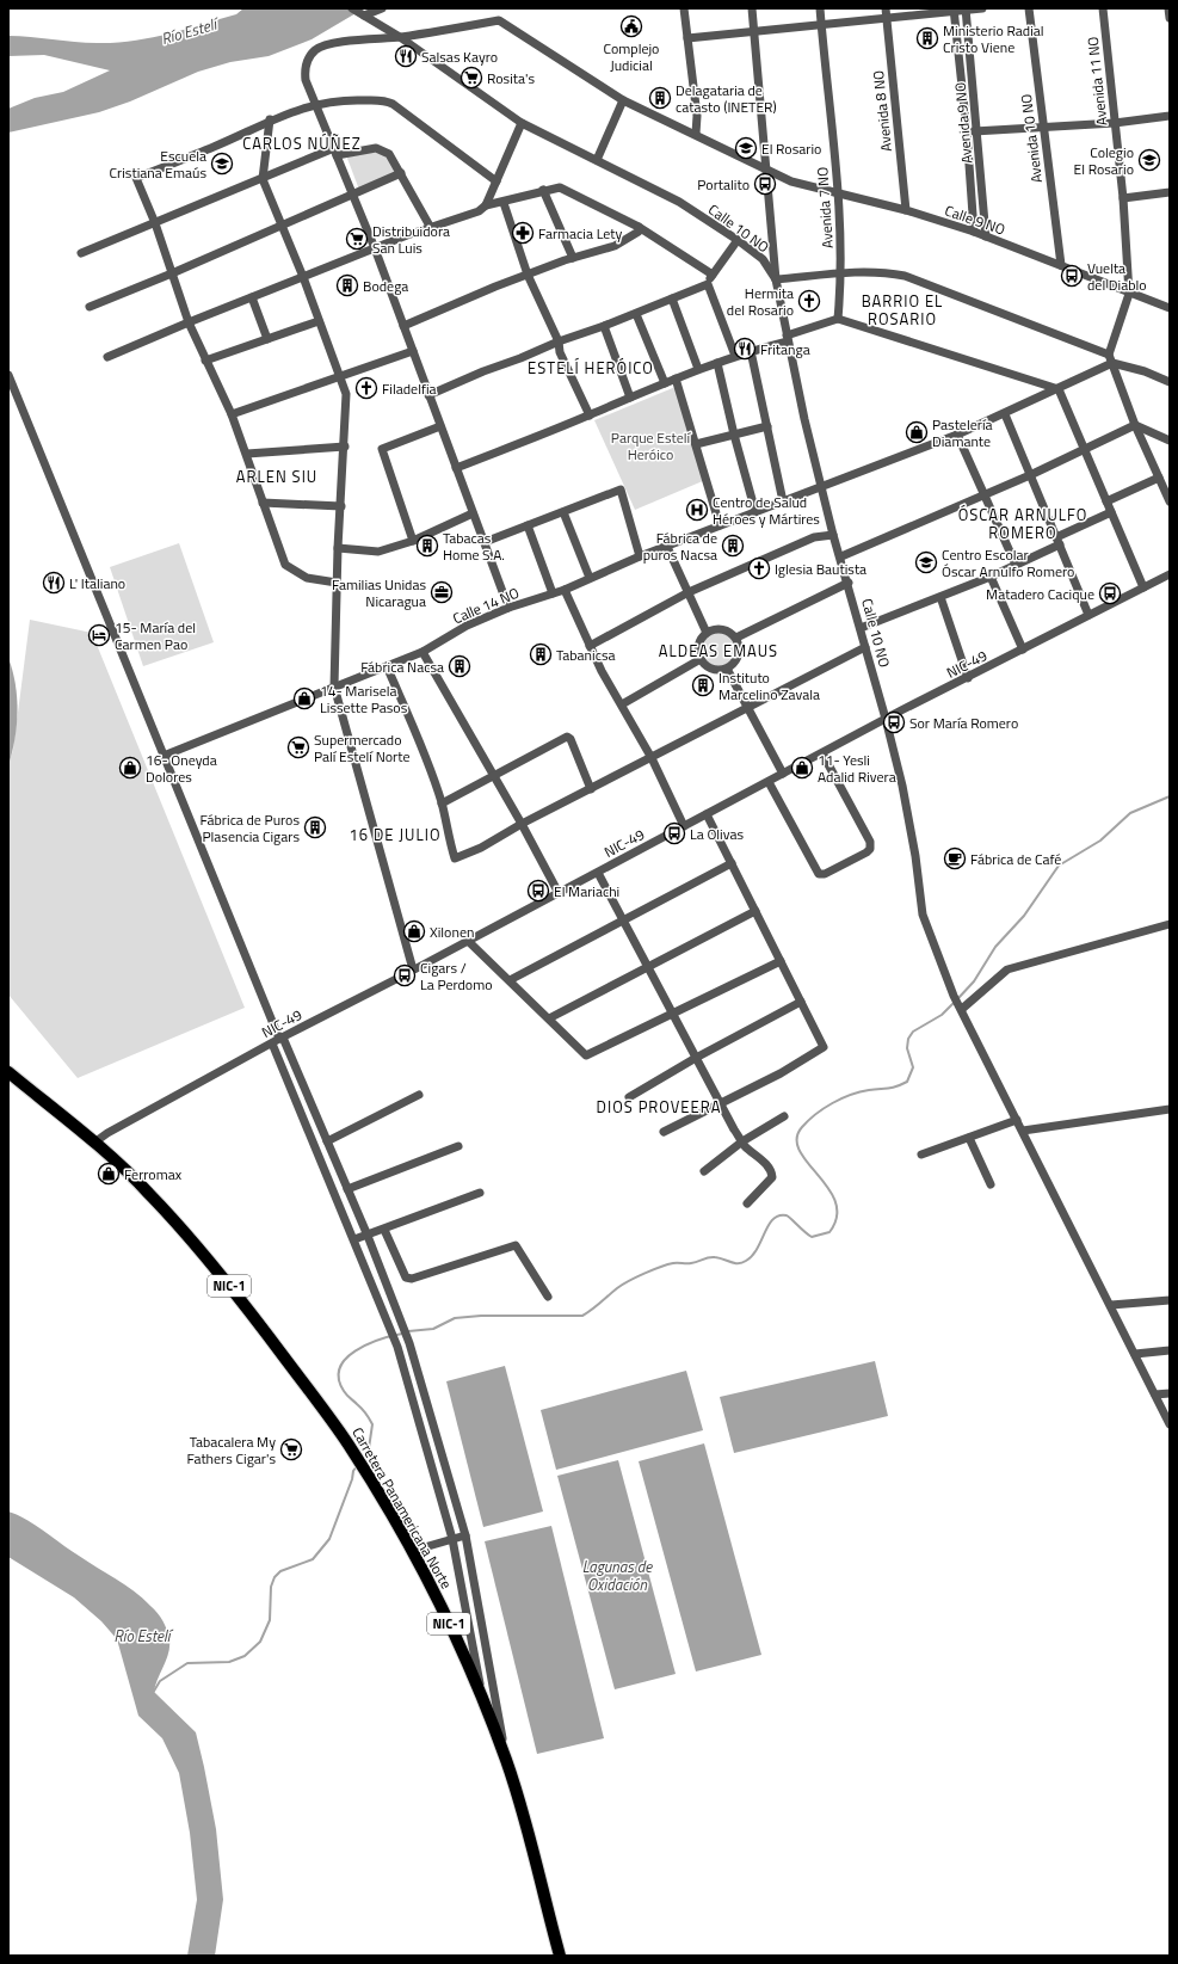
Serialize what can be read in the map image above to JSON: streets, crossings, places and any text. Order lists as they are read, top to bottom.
{
  "streets": {
    "highway": ["NIC-1", "Carretera Panamericana Norte"],
    "street": [
      "Avenida 11 NO",
      "Avenida 8 NO",
      "Avenida 9 NO",
      "Avenida 10 NO",
      "Avenida 7 NO",
      "Calle 9 NO",
      "Calle 10 NO",
      "Calle 14 NO",
      "NIC-49"
    ]
  },
  "crossings": [
    ["Avenida 11 NO", "Calle 9 NO"],
    ["Avenida 8 NO", "Calle 9 NO"],
    ["Avenida 9 NO", "Calle 9 NO"],
    ["Avenida 10 NO", "Calle 9 NO"],
    ["Avenida 7 NO", "Calle 9 NO"],
    ["Calle 9 NO", "Calle 10 NO"],
    ["Calle 9 NO", "Calle 14 NO"],
    ["Calle 10 NO", "Calle 14 NO"],
    ["Calle 10 NO", "NIC-49"],
    ["NIC-49", "Carretera Panamericana Norte"]
  ],
  "districts": [
    "CARLOS NÚÑEZ",
    "BARRIO EL ROSARIO",
    "ESTELÍ HERÓICO",
    "ARLEN SIU",
    "ÓSCAR ARNULFO ROMERO",
    "ALDEAS EMAUS",
    "16 DE JULIO",
    "DIOS PROVEERA"
  ],
  "water": ["Río Estelí", "Lagunas de Oxidación"],
  "parks": ["Parque Estelí Heróico"],
  "places": {
    "public building": ["Complejo Judicial"],
    "building": [
      "Ministerio Radial Cristo Viene",
      "Delagataria de catasto (INETER)",
      "Bodega",
      "Tabacas Home S.A.",
      "Fábrica de puros Nacsa",
      "Tabanicsa",
      "Fábrica Nacsa",
      "Instituto Marcelino Zavala",
      "Fábrica de Puros Plasencia Cigars"
    ],
    "restaurant": ["Salsas Kayro", "Fritanga", "L' Italiano"],
    "supermarket": [
      "Rosita's",
      "Distribuidora San Luis",
      "Supermercado Palí Estelí Norte",
      "Tabacalera My Fathers Cigar's"
    ],
    "school or university": [
      "El Rosario",
      "Colegio El Rosario",
      "Escuela Cristiana Emaús",
      "Centro Escolar Óscar Arnulfo Romero"
    ],
    "bus stop": [
      "Portalito",
      "Vuelta del Diablo",
      "Matadero Cacique",
      "Sor María Romero",
      "La Olivas",
      "El Mariachi",
      "Cigars / La Perdomo"
    ],
    "pharmacy": ["Farmacia Lety"],
    "church": ["Hermita del Rosario", "Filadelfia", "Iglesia Bautista"],
    "shop": [
      "Pastelería Diamante",
      "14- Marisela Lissette Pasos",
      "16- Oneyda Dolores",
      "11- Yesli Adalid Rivera",
      "Xilonen",
      "Ferromax"
    ],
    "hospital": ["Centro de Salud Héroes y Mártires"],
    "office": ["Familias Unidas Nicaragua"],
    "hotel": ["15- María del Carmen Pao"],
    "cafe": ["Fábrica de Café"]
  }
}
